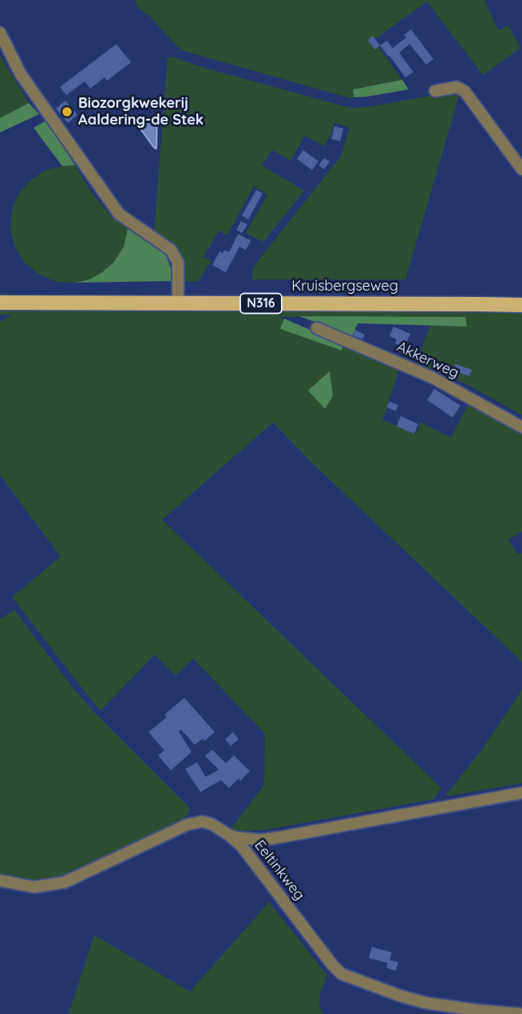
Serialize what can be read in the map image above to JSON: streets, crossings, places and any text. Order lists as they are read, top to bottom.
{
  "streets": {
    "main road": ["Kruisbergseweg", "N316"],
    "street": ["Akkerweg", "Eeltinkweg"]
  },
  "places": ["Biozorgkwekerij Aaldering-de Stek"]
}
